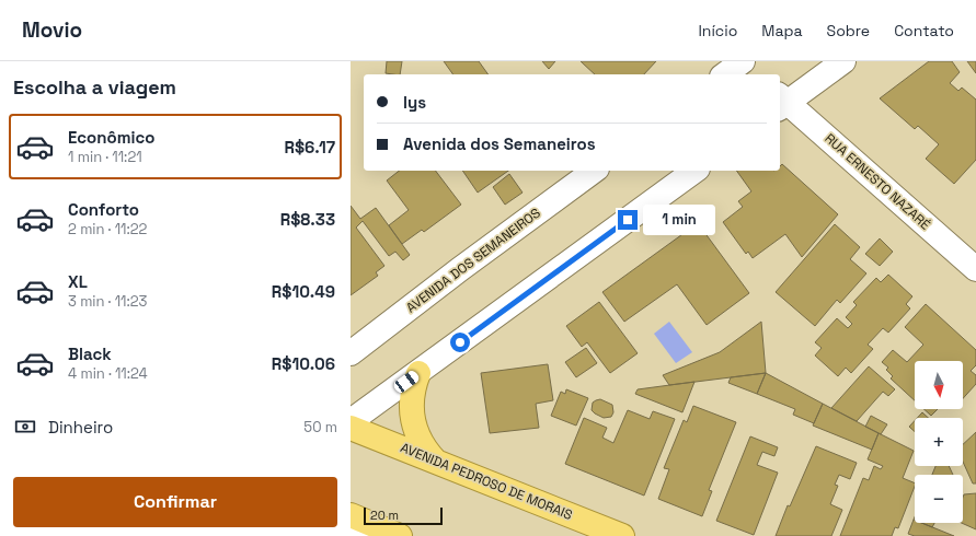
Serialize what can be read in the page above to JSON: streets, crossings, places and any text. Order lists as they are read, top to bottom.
{
  "streets": {
    "highway": ["AVENIDA PEDROSO DE MORAIS"],
    "street": ["RUA ERNESTO NAZARÉ", "AVENIDA DOS SEMANEIROS"]
  },
  "scale_bar": "20 m",
  "north": "bottom",
  "page": {
    "header": "Movio",
    "nav": [
      "Início",
      "Mapa",
      "Sobre",
      "Contato"
    ],
    "heading": "Escolha a viagem",
    "banner": ["lys", "Avenida dos Semaneiros"],
    "list": [
      {
        "name": "Econômico",
        "note": "1 min · 11:21",
        "value": "R$6.17"
      },
      {
        "name": "Conforto",
        "note": "2 min · 11:22",
        "value": "R$8.33"
      },
      {
        "name": "XL",
        "note": "3 min · 11:23",
        "value": "R$10.49"
      },
      {
        "name": "Black",
        "note": "4 min · 11:24",
        "value": "R$10.06"
      }
    ],
    "bubble": "1 min",
    "map_buttons": ["+", "−"],
    "pay": ["Dinheiro", "50 m"],
    "buttons": "Confirmar",
    "scale": "20 m"
  }
}
